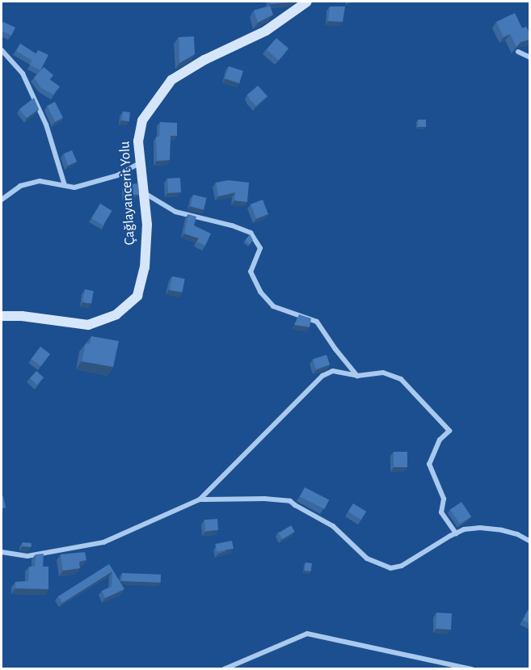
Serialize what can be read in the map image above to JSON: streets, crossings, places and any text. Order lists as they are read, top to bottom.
{
  "streets": {
    "main road": ["Çağlayancerit Yolu"]
  }
}
